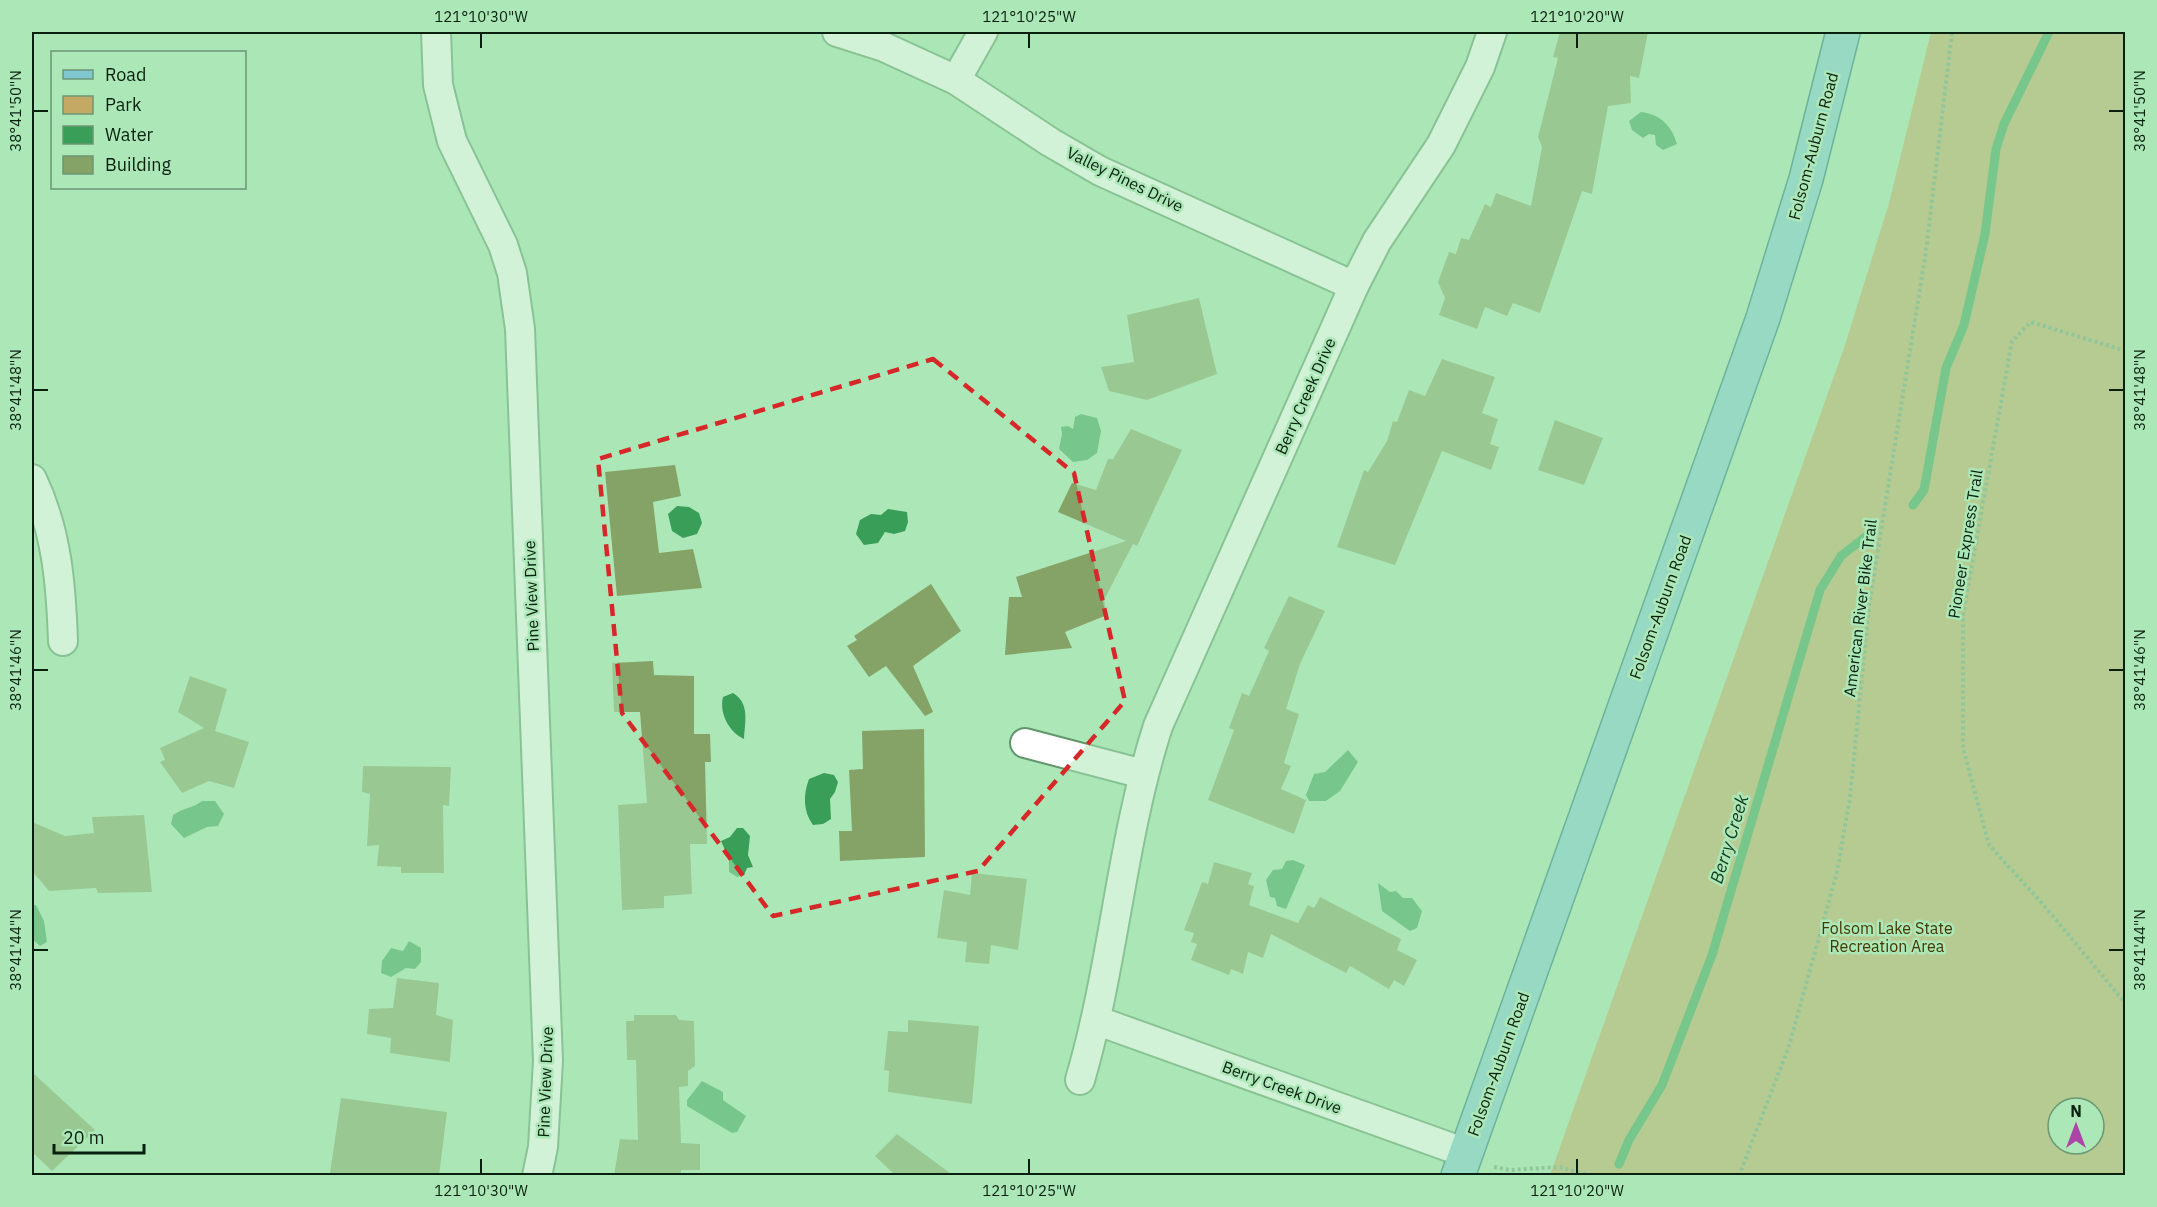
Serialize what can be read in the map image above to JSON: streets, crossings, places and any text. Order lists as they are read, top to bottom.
{
  "streets": {
    "main road": ["Folsom-Auburn Road"],
    "street": ["Valley Pines Drive", "Berry Creek Drive", "Pine View Drive"],
    "path": ["Pioneer Express Trail", "American River Bike Trail"]
  },
  "crossings": [
    ["Folsom-Auburn Road", "Berry Creek Drive"],
    ["Valley Pines Drive", "Berry Creek Drive"]
  ],
  "water": ["Berry Creek"],
  "parks": ["Folsom Lake State Recreation Area"],
  "legend": [
    "Road",
    "Park",
    "Water",
    "Building"
  ],
  "scale_bar": "20 m",
  "north": "top",
  "coordinates": [
    "121°10'30\"W",
    "121°10'25\"W",
    "121°10'20\"W",
    "38°41'50\"N",
    "38°41'48\"N",
    "38°41'46\"N",
    "38°41'44\"N"
  ]
}
